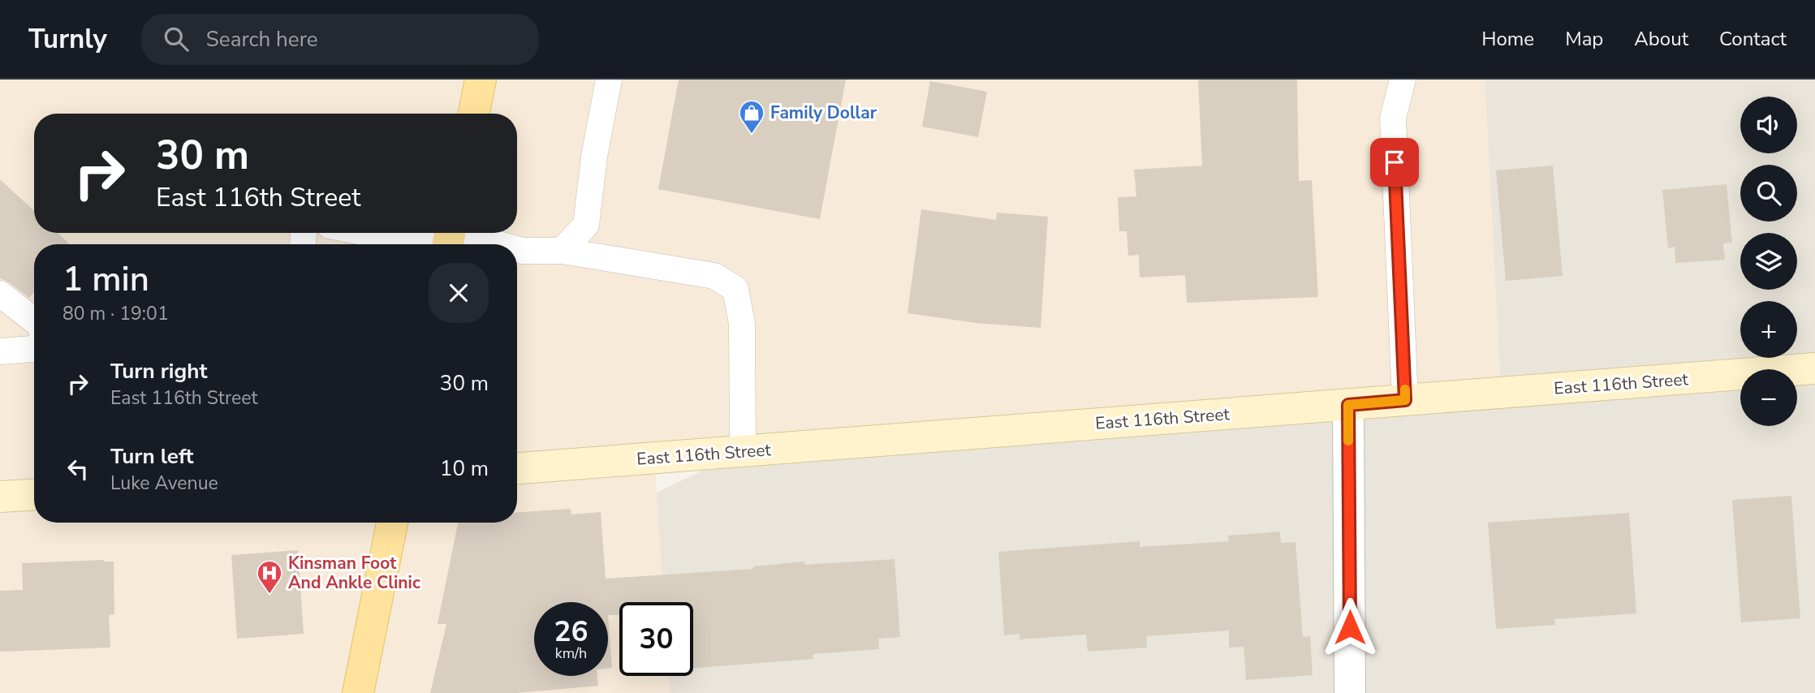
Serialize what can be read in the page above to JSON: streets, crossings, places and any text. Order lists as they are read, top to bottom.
{
  "streets": {
    "main road": ["East 116th Street"]
  },
  "places": {
    "shop": ["Family Dollar"],
    "hospital": ["Kinsman Foot And Ankle Clinic"]
  },
  "page": {
    "header": "Turnly",
    "search": "Search here",
    "nav": [
      "Home",
      "Map",
      "About",
      "Contact"
    ],
    "map_buttons": ["+", "−"],
    "turn": ["30 m", "East 116th Street"],
    "heading": ["1 min", "80 m · 19:01"],
    "list": [
      {
        "name": "Turn right",
        "note": "East 116th Street",
        "value": "30 m"
      },
      {
        "name": "Turn left",
        "note": "Luke Avenue",
        "value": "10 m"
      }
    ],
    "speed": "26 km/h",
    "limit": "30"
  }
}
